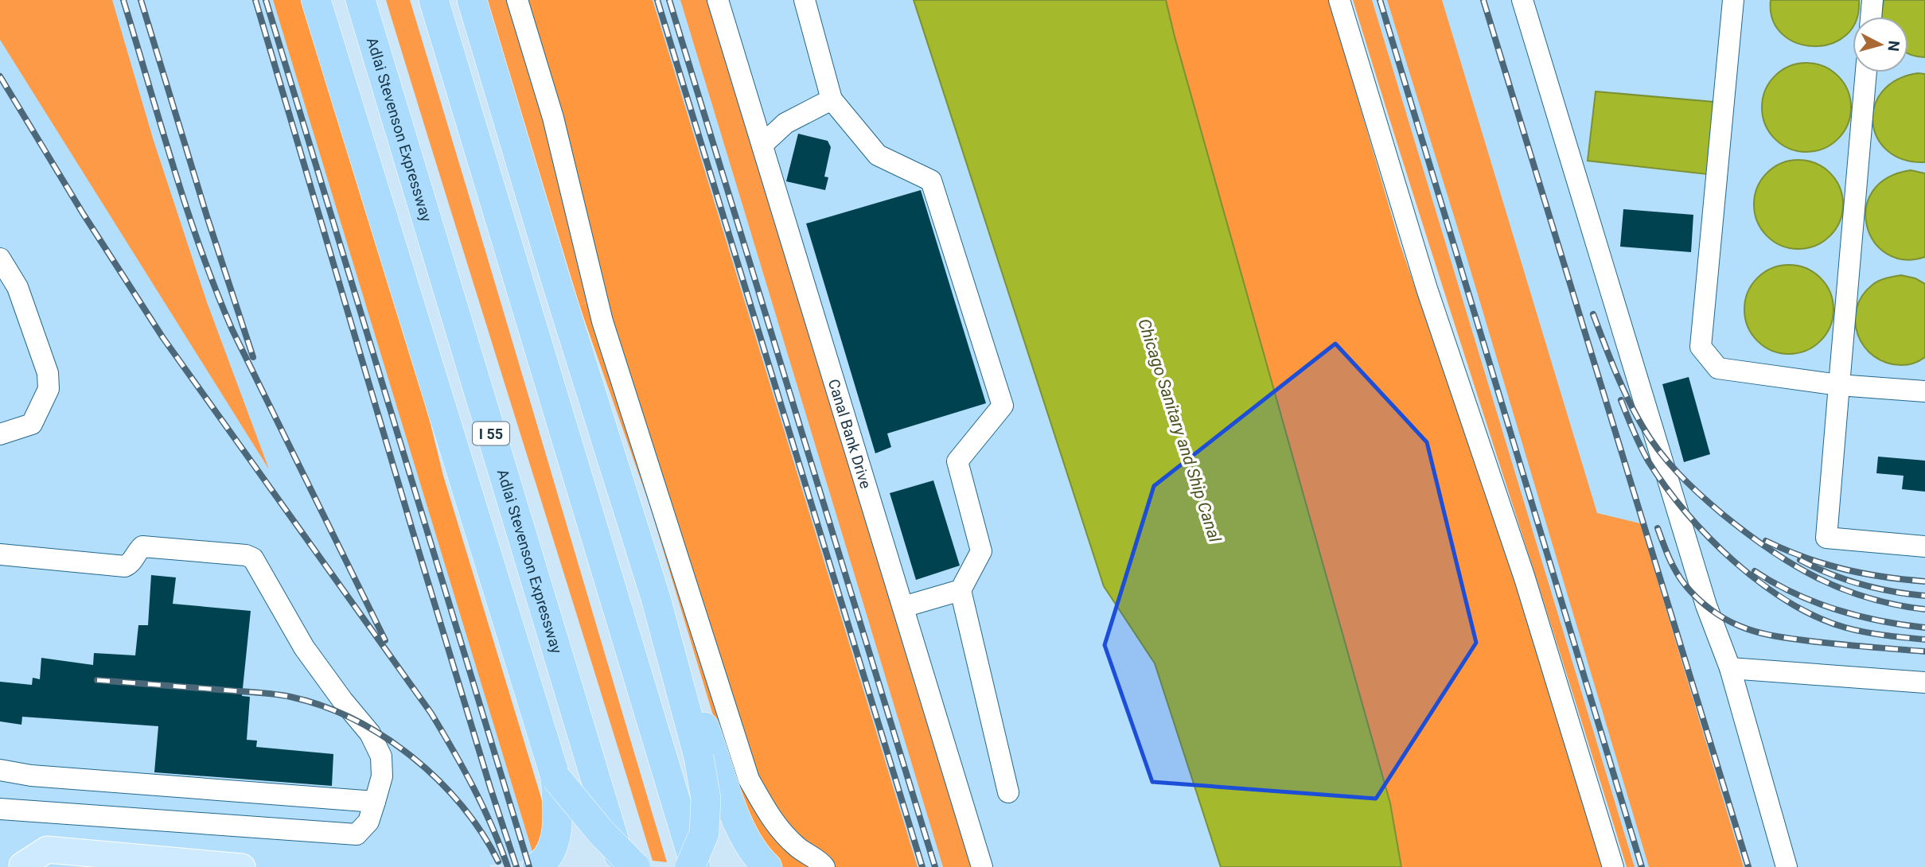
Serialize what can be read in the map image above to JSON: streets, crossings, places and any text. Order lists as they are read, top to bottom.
{
  "streets": {
    "highway": ["Adlai Stevenson Expressway", "I 55"],
    "lane": ["Canal Bank Drive"]
  },
  "water": ["Chicago Sanitary and Ship Canal"],
  "north": "right"
}
